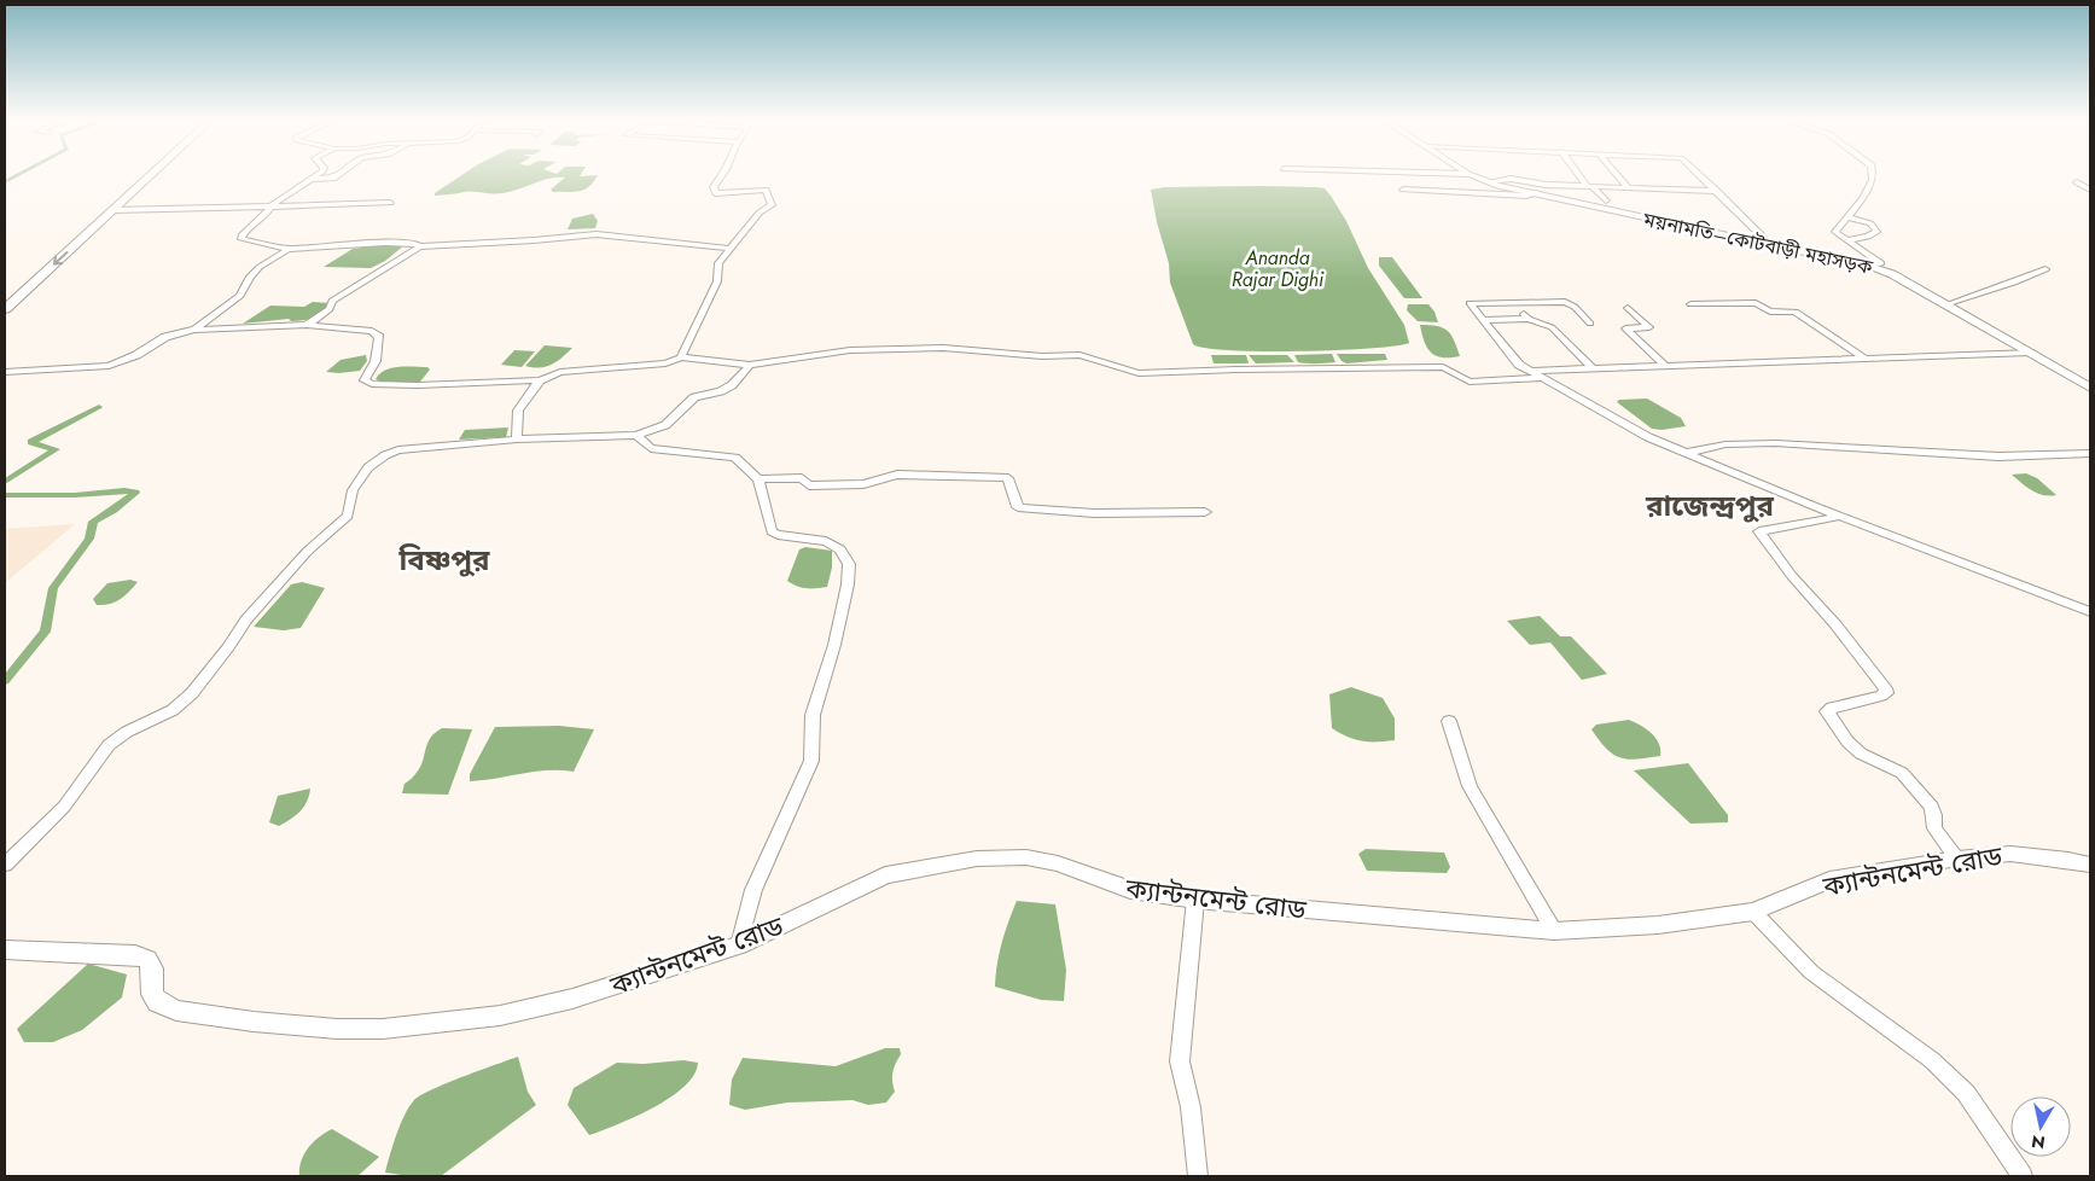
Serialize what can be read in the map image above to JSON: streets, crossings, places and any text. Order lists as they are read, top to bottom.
{
  "streets": {
    "main road": ["ময়নামতি–কোটবাড়ী মহাসড়ক", "ক্যান্টনমেন্ট রোড"]
  },
  "districts": ["রাজেন্দ্রপুর", "বিষ্ণপুর"],
  "water": ["Ananda Rajar Dighi"],
  "north": "bottom"
}
